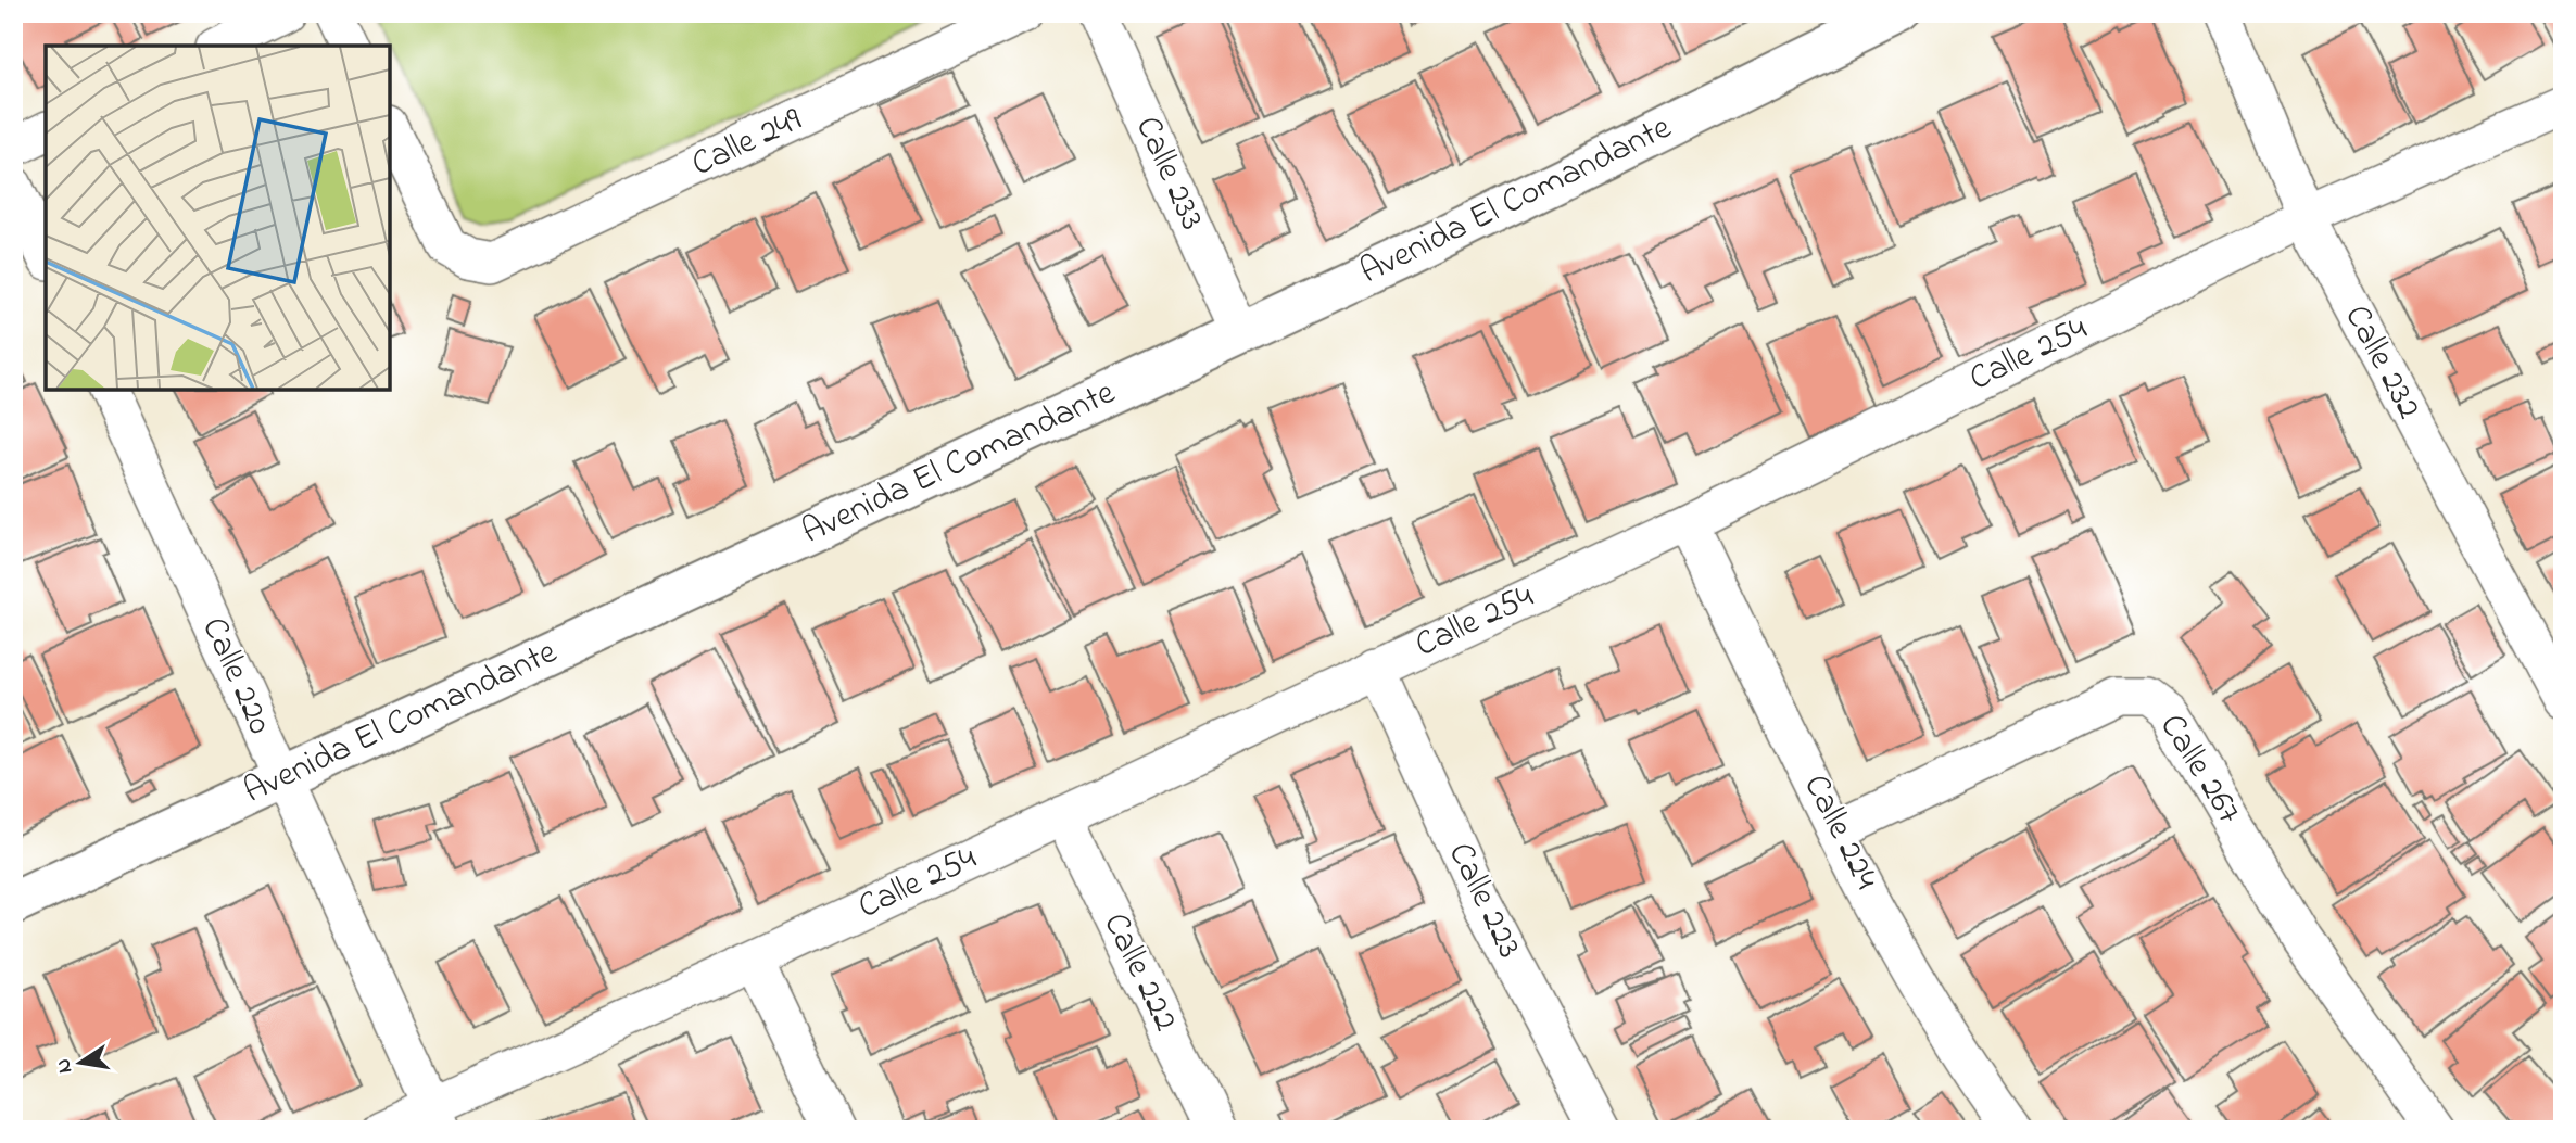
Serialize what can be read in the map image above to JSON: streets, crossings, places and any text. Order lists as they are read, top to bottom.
{
  "streets": {
    "street": [
      "Calle 249",
      "Calle 233",
      "Avenida El Comandante",
      "Calle 254",
      "Calle 232",
      "Calle 220",
      "Calle 267",
      "Calle 224",
      "Calle 223",
      "Calle 222"
    ]
  },
  "crossings": [
    ["Calle 233", "Avenida El Comandante"],
    ["Avenida El Comandante", "Calle 220"],
    ["Calle 254", "Calle 232"],
    ["Calle 254", "Calle 220"],
    ["Calle 254", "Calle 224"],
    ["Calle 254", "Calle 223"],
    ["Calle 254", "Calle 222"],
    ["Calle 267", "Calle 224"]
  ],
  "north": "left"
}
